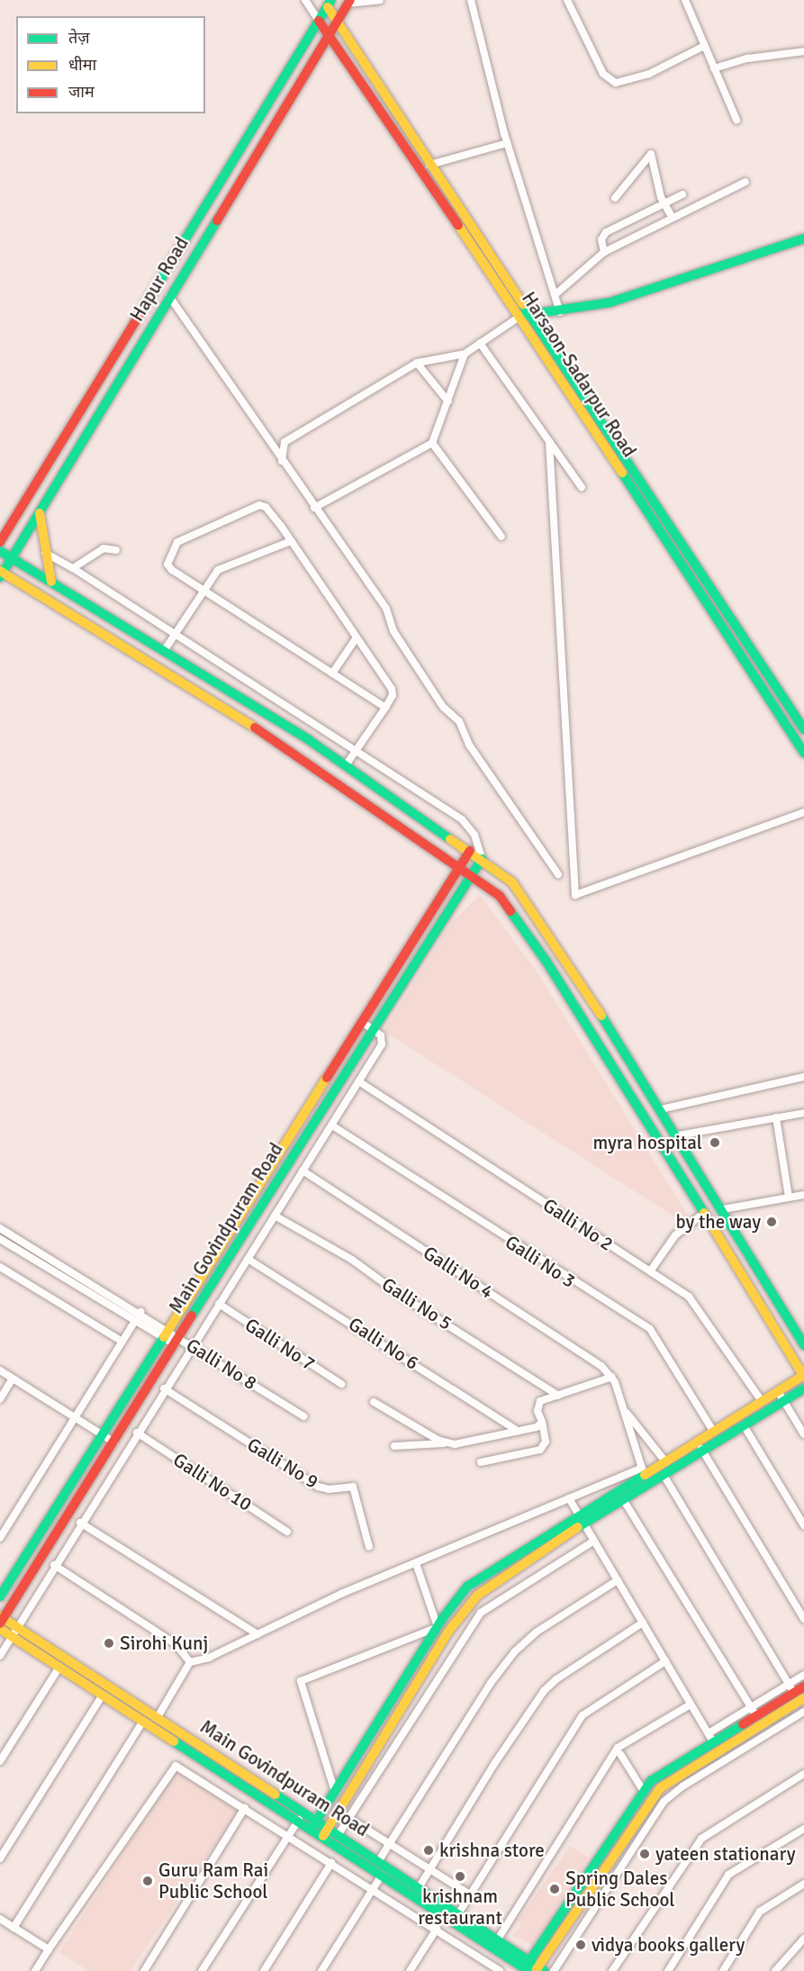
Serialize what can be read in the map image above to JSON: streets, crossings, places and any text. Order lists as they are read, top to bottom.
{
  "streets": {
    "street": [
      "Hapur Road",
      "Harsaon-Sadarpur Road",
      "Galli No 2",
      "Main Govindpuram Road",
      "Galli No 3",
      "Galli No 4",
      "Galli No 5",
      "Galli No 6",
      "Galli No 7",
      "Galli No 8",
      "Galli No 9",
      "Galli No 10"
    ]
  },
  "crossings": [
    ["Hapur Road", "Harsaon-Sadarpur Road"],
    ["Main Govindpuram Road", "Galli No 8"]
  ],
  "places": [
    "myra hospital",
    "by the way",
    "Sirohi Kunj",
    "krishna store",
    "yateen stationary",
    "krishnam restaurant",
    "Guru Ram Rai Public School",
    "Spring Dales Public School",
    "vidya books gallery"
  ],
  "legend": ["तेज़", "धीमा", "जाम"]
}
